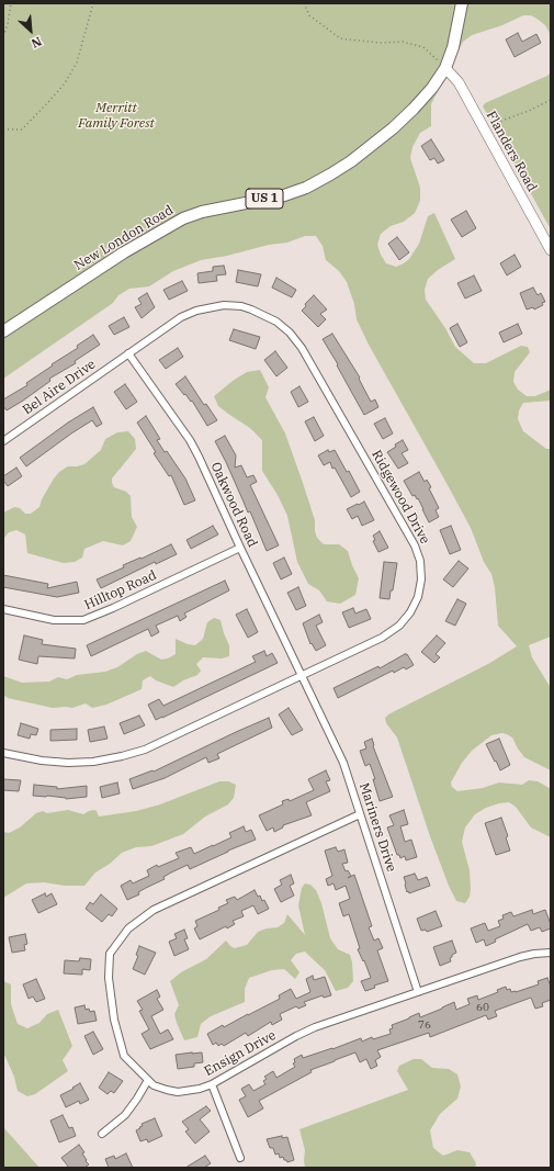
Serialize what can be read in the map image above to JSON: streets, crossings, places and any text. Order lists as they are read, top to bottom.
{
  "streets": {
    "main road": ["US 1", "New London Road"],
    "street": [
      "Flanders Road",
      "Bel Aire Drive",
      "Ridgewood Drive",
      "Oakwood Road",
      "Hilltop Road",
      "Mariners Drive",
      "Ensign Drive"
    ]
  },
  "crossings": [
    ["Flanders Road", "New London Road"],
    ["Bel Aire Drive", "Ridgewood Drive"],
    ["Bel Aire Drive", "Oakwood Road"],
    ["Ridgewood Drive", "Oakwood Road"],
    ["Ridgewood Drive", "Mariners Drive"],
    ["Oakwood Road", "Hilltop Road"],
    ["Oakwood Road", "Mariners Drive"],
    ["Mariners Drive", "Ensign Drive"]
  ],
  "parks": ["Merritt Family Forest"],
  "house_numbers": ["60", "76"],
  "north": "bottom right"
}
